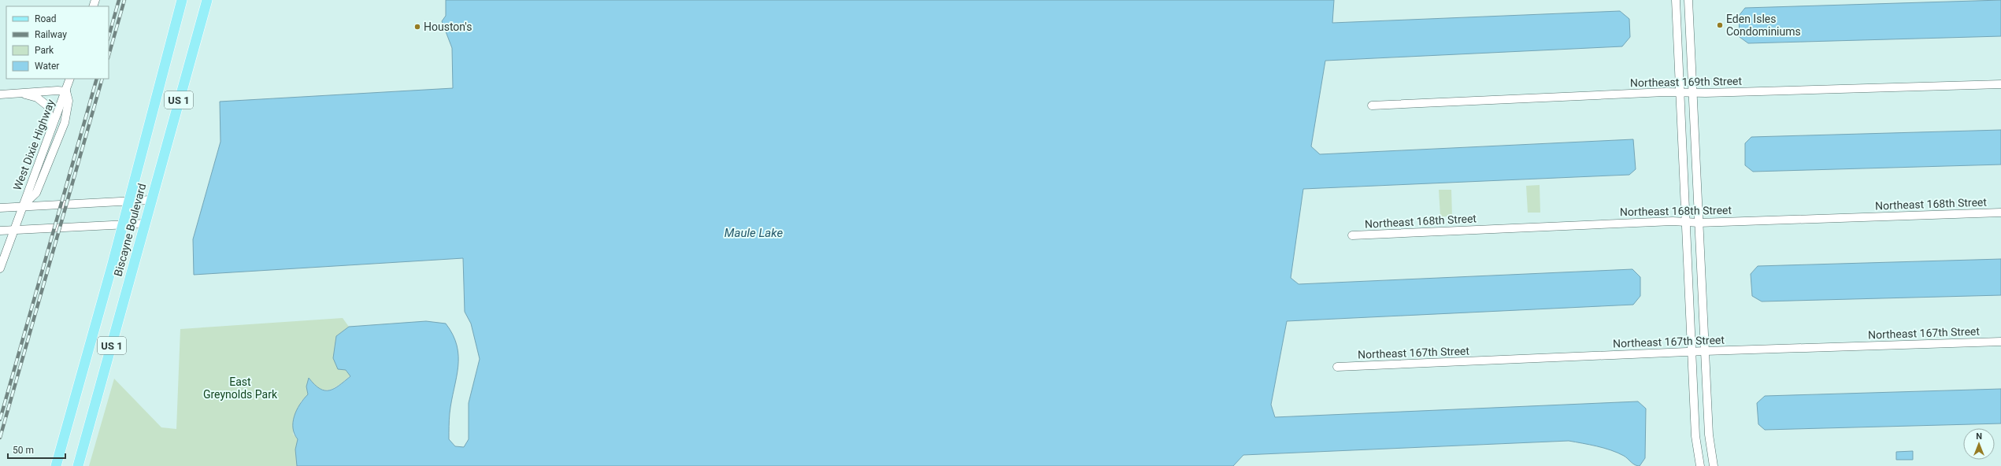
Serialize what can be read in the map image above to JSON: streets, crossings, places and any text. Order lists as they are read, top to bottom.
{
  "streets": {
    "main road": ["US 1", "Biscayne Boulevard"],
    "street": [
      "Northeast 169th Street",
      "West Dixie Highway",
      "Northeast 168th Street",
      "Northeast 167th Street"
    ]
  },
  "water": ["Maule Lake"],
  "parks": ["East Greynolds Park"],
  "places": ["Eden Isles Condominiums", "Houston's"],
  "legend": [
    "Road",
    "Railway",
    "Park",
    "Water"
  ],
  "scale_bar": "50 m",
  "north": "top"
}
